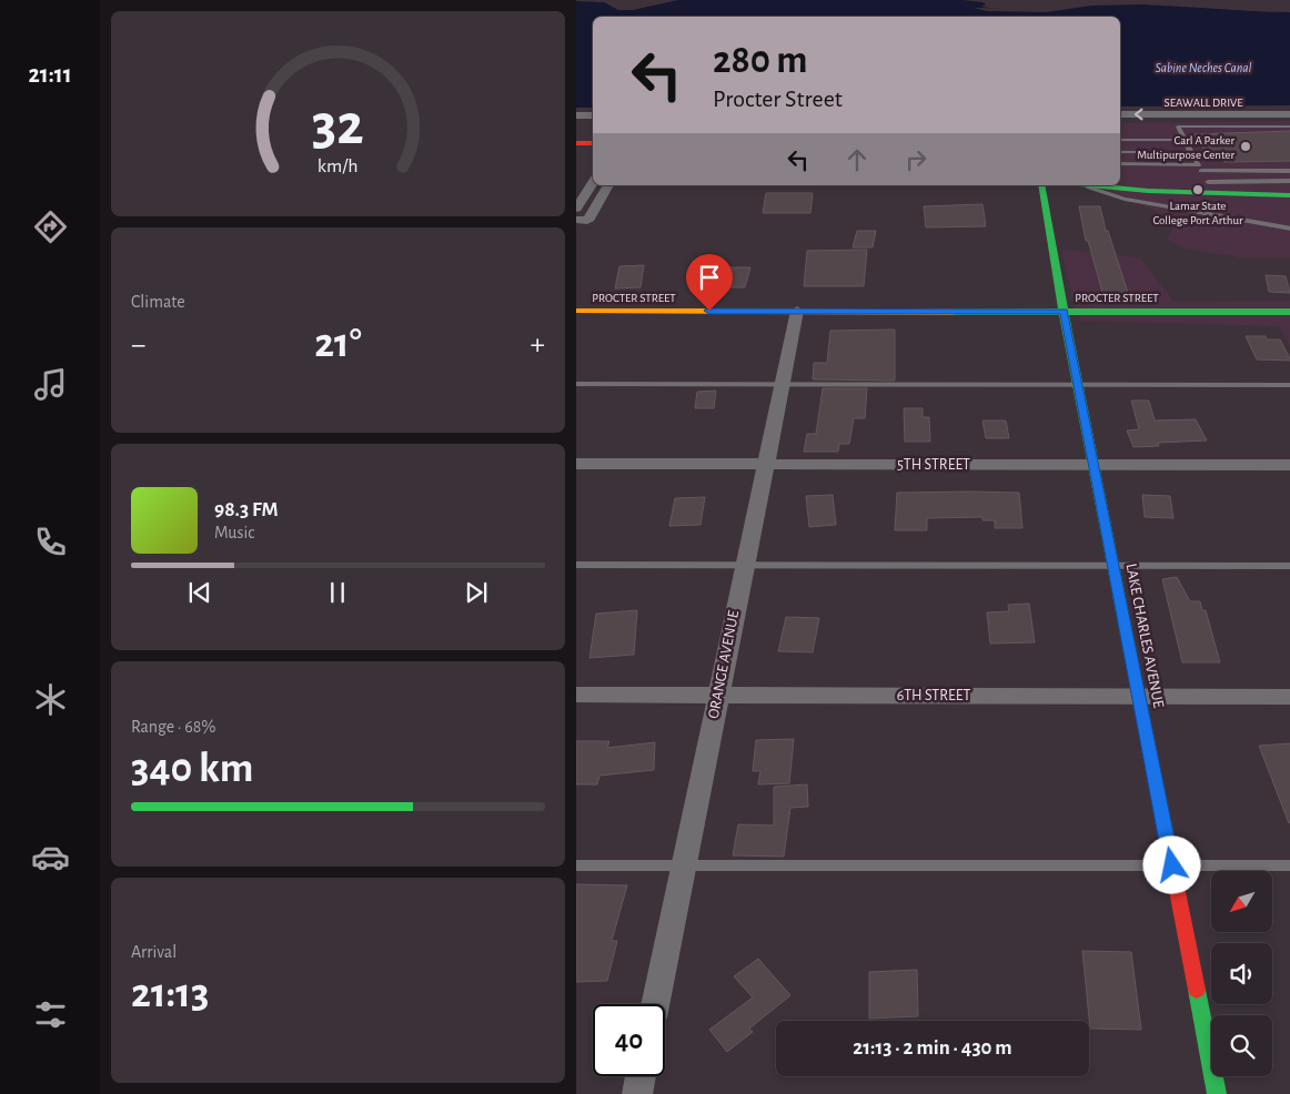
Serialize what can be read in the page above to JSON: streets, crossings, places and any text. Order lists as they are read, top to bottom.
{
  "streets": {
    "street": [
      "SEAWALL DRIVE",
      "PROCTER STREET",
      "5TH STREET",
      "LAKE CHARLES AVENUE",
      "ORANGE AVENUE",
      "6TH STREET"
    ]
  },
  "crossings": [
    ["PROCTER STREET", "LAKE CHARLES AVENUE"],
    ["PROCTER STREET", "ORANGE AVENUE"],
    ["5TH STREET", "LAKE CHARLES AVENUE"],
    ["5TH STREET", "ORANGE AVENUE"],
    ["LAKE CHARLES AVENUE", "6TH STREET"],
    ["ORANGE AVENUE", "6TH STREET"]
  ],
  "water": ["Sabine Neches Canal"],
  "places": ["Carl A Parker Multipurpose Center", "Lamar State College Port Arthur"],
  "north": "bottom left",
  "page": {
    "tabs": "21:11",
    "turn": ["280 m", "Procter Street"],
    "tile": [
      "Climate",
      ["Range · 68%", "340 km"],
      ["Arrival", "21:13"]
    ],
    "heat": ["−", "21°", "+"],
    "song": ["98.3 FM", "Music"],
    "limit": "40",
    "trip": "21:13 · 2 min · 430 m",
    "gauge": ["32", "km/h"]
  }
}
